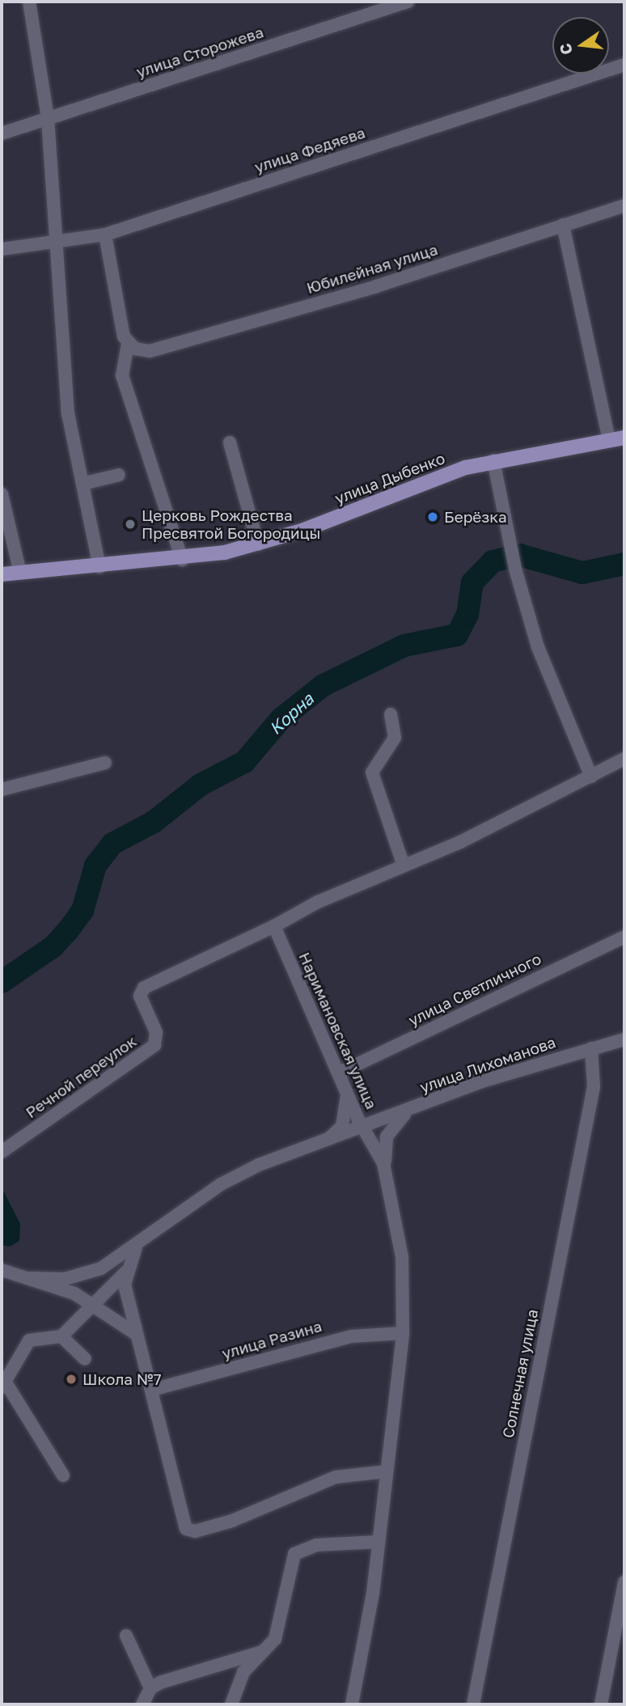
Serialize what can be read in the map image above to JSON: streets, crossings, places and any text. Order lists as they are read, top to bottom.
{
  "streets": {
    "main road": ["улица Дыбенко"],
    "street": [
      "улица Сторожева",
      "улица Федяева",
      "Юбилейная улица",
      "улица Светличного",
      "Наримановская улица",
      "улица Лихоманова",
      "Речной переулок",
      "улица Разина",
      "Солнечная улица"
    ]
  },
  "crossings": [
    ["улица Светличного", "Наримановская улица"],
    ["Наримановская улица", "улица Лихоманова"],
    ["Наримановская улица", "Речной переулок"],
    ["улица Лихоманова", "Солнечная улица"]
  ],
  "water": ["Корна"],
  "places": ["Берёзка", "Церковь Рождества Пресвятой Богородицы", "Школа №7"],
  "north": "left"
}
